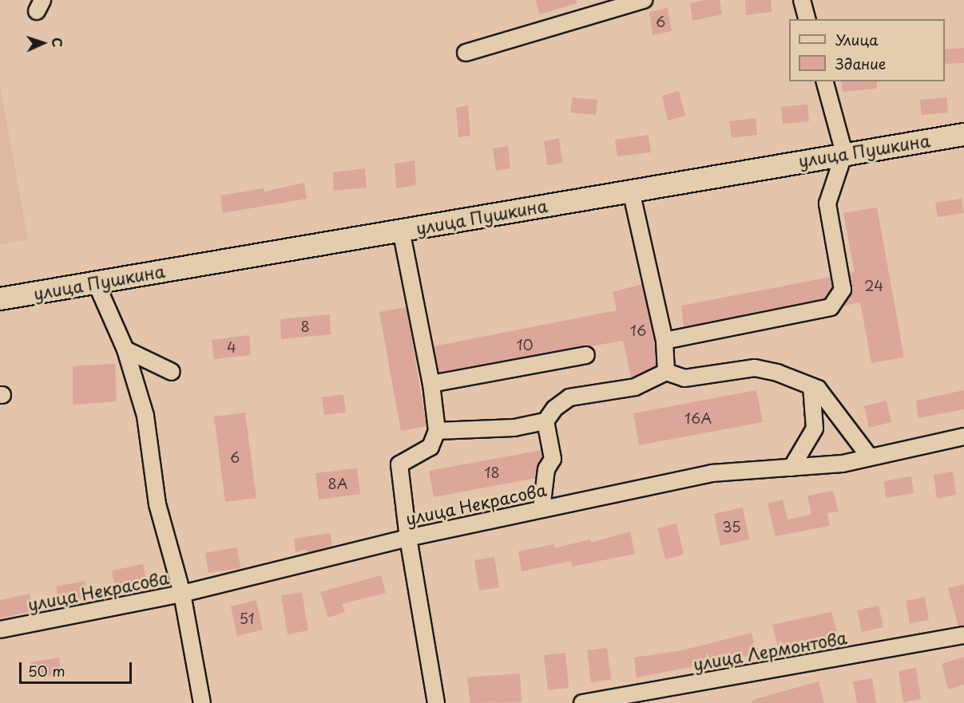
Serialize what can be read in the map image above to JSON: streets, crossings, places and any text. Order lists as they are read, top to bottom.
{
  "streets": {
    "main road": ["улица Пушкина"],
    "street": ["улица Некрасова", "улица Лермонтова"]
  },
  "house_numbers": [
    "6",
    "24",
    "8",
    "16",
    "10",
    "4",
    "16А",
    "6",
    "18",
    "8А",
    "35",
    "51"
  ],
  "legend": ["Улица", "Здание"],
  "scale_bar": "50 m",
  "north": "right"
}
